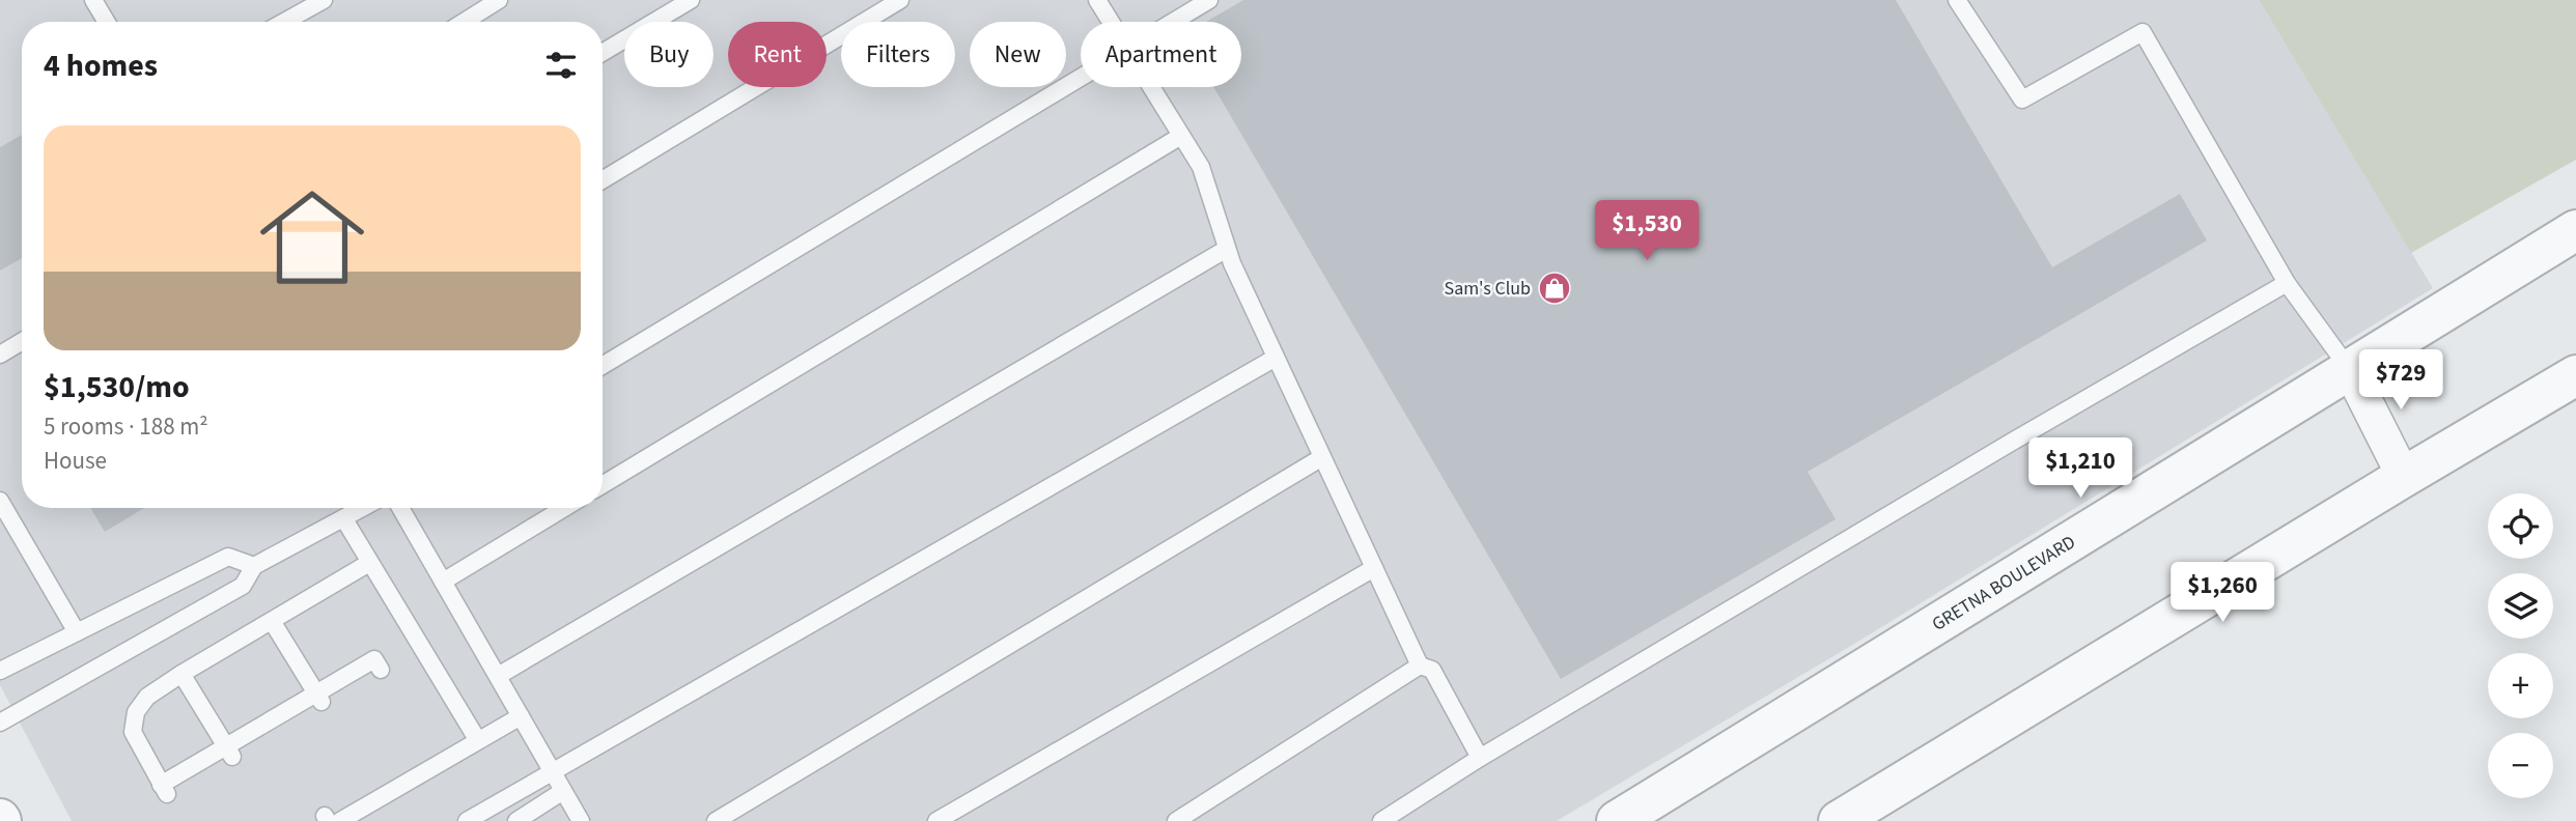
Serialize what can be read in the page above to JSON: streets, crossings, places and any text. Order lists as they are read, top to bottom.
{
  "streets": {
    "street": ["GRETNA BOULEVARD"]
  },
  "places": {
    "shop": ["Sam's Club"]
  },
  "page": {
    "chip": [
      "Buy",
      "Rent",
      "Filters",
      "New",
      "Apartment"
    ],
    "heading": "4 homes",
    "list": [
      {
        "name": "$1,530/mo",
        "note": "5 rooms · 188 m² · House"
      }
    ],
    "price": [
      "$1,530",
      "$729",
      "$1,210",
      "$1,260"
    ],
    "map_buttons": ["+", "−"]
  }
}
